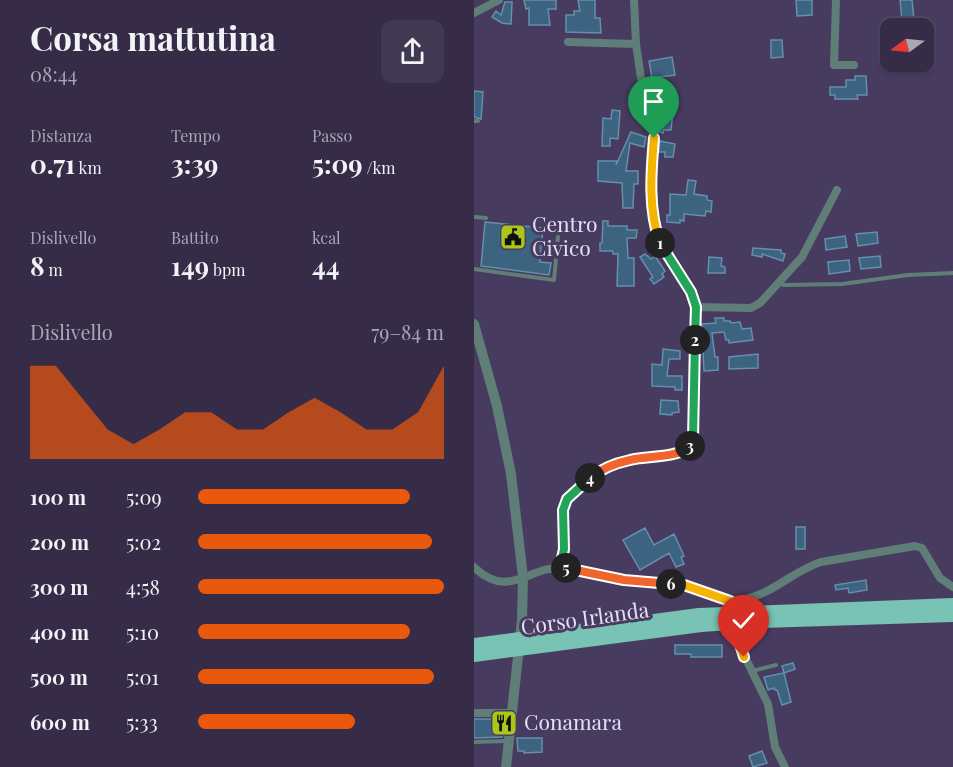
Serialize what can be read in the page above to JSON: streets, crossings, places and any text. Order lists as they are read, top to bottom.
{
  "streets": {
    "highway": ["Corso Irlanda"]
  },
  "places": {
    "public building": ["Centro Civico"],
    "restaurant": ["Conamara"]
  },
  "north": "left",
  "page": {
    "heading": ["Corsa mattutina", "08:44"],
    "stats": [
      ["Distanza", "0.71 km"],
      ["Tempo", "3:39"],
      ["Passo", "5:09 /km"],
      ["Dislivello", "8 m"],
      ["Battito", "149 bpm"],
      ["kcal", "44"]
    ],
    "pins": [
      "1",
      "2",
      "3",
      "4",
      "5",
      "6"
    ],
    "chart": ["Dislivello", "79–84 m"],
    "list": [
      {
        "name": "100 m",
        "note": "5:09"
      },
      {
        "name": "200 m",
        "note": "5:02"
      },
      {
        "name": "300 m",
        "note": "4:58"
      },
      {
        "name": "400 m",
        "note": "5:10"
      },
      {
        "name": "500 m",
        "note": "5:01"
      },
      {
        "name": "600 m",
        "note": "5:33"
      }
    ]
  }
}
